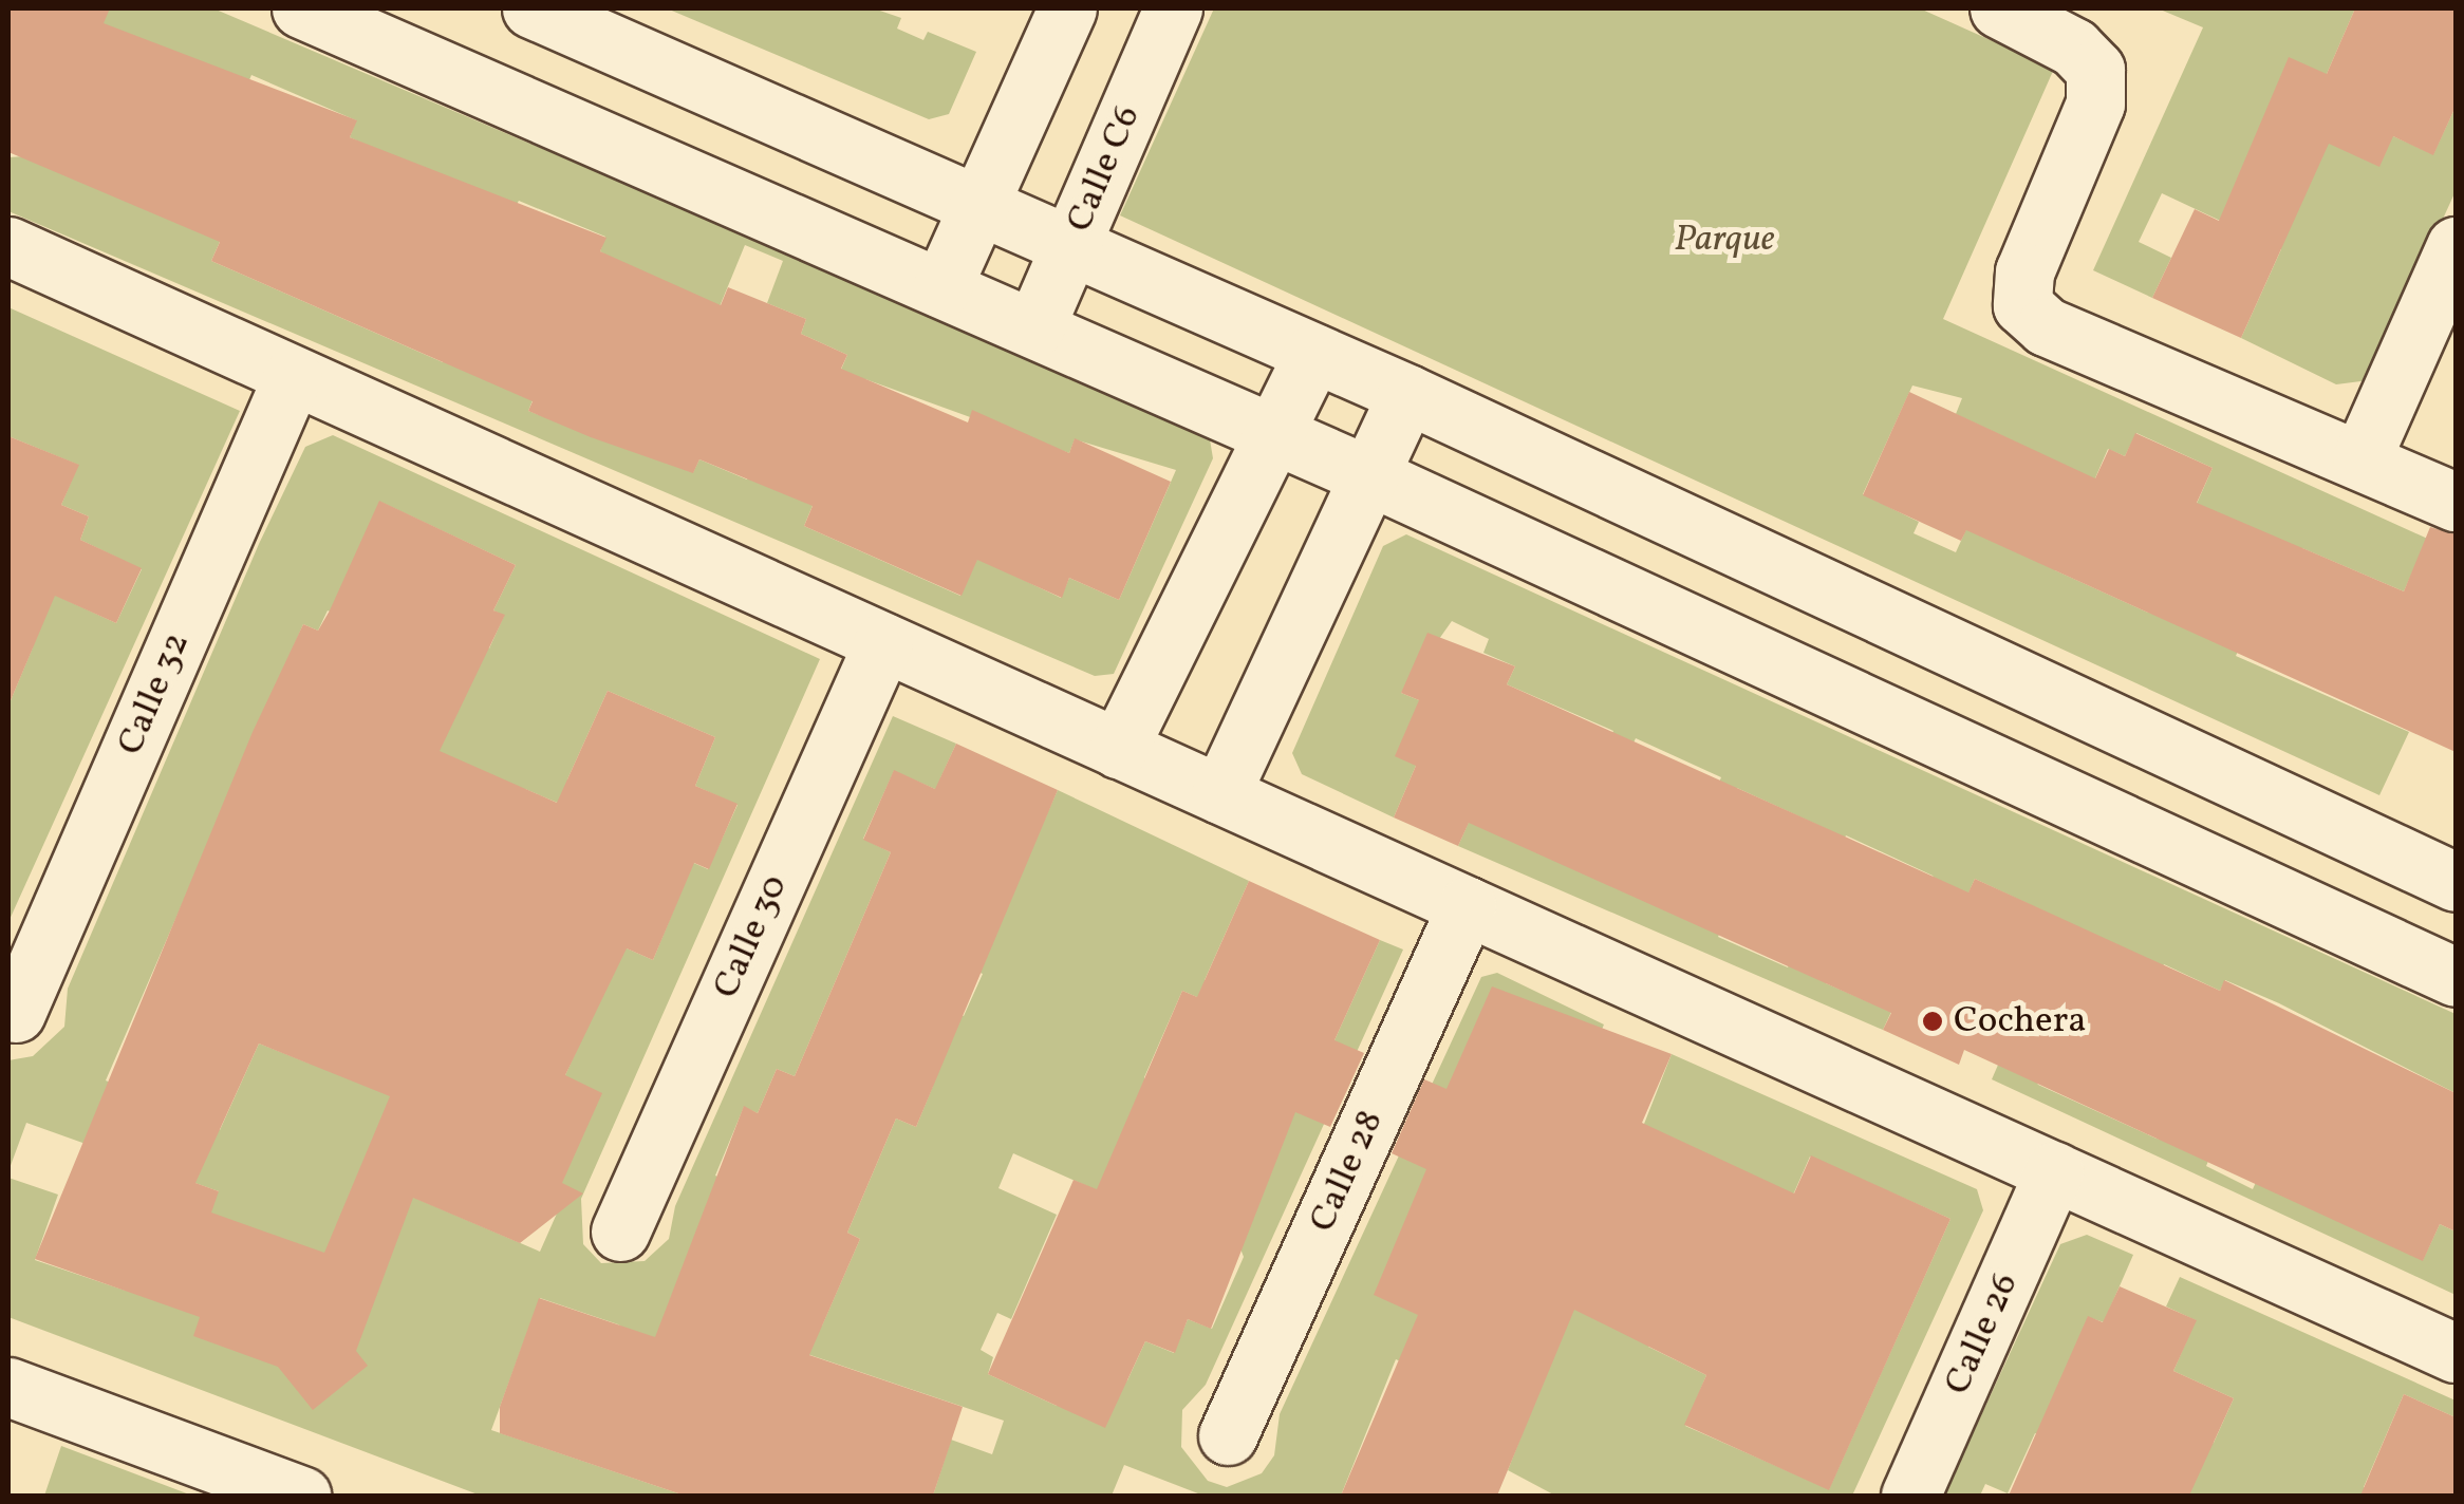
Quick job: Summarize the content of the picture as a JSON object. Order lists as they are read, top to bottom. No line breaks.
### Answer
{"streets":{"street":["Calle C6","Calle 32","Calle 30","Calle 28","Calle 26"]},"parks":["Parque"],"places":["Cochera"]}
